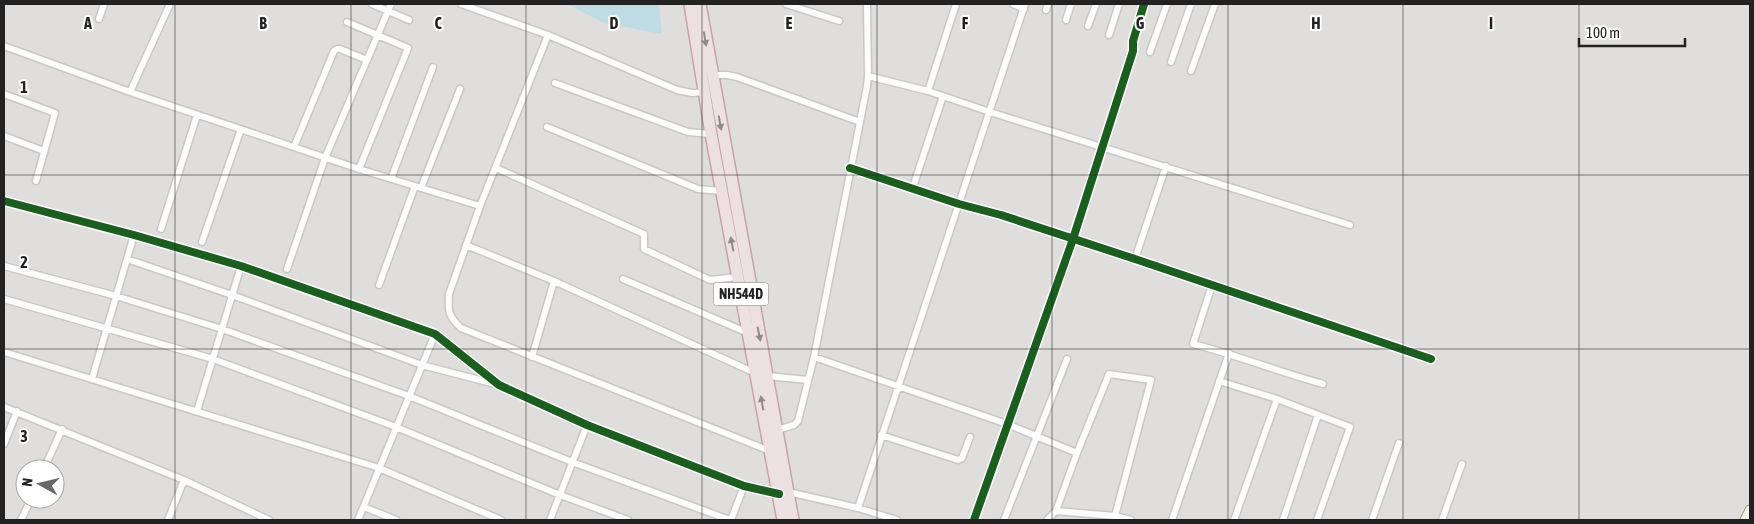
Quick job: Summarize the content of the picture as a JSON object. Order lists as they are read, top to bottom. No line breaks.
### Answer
{"streets":{"highway":["NH544D"]},"scale_bar":"100 m","north":"left","grid":{"columns":["A","B","C","D","E","F","G","H","I"],"rows":["1","2","3"]}}
